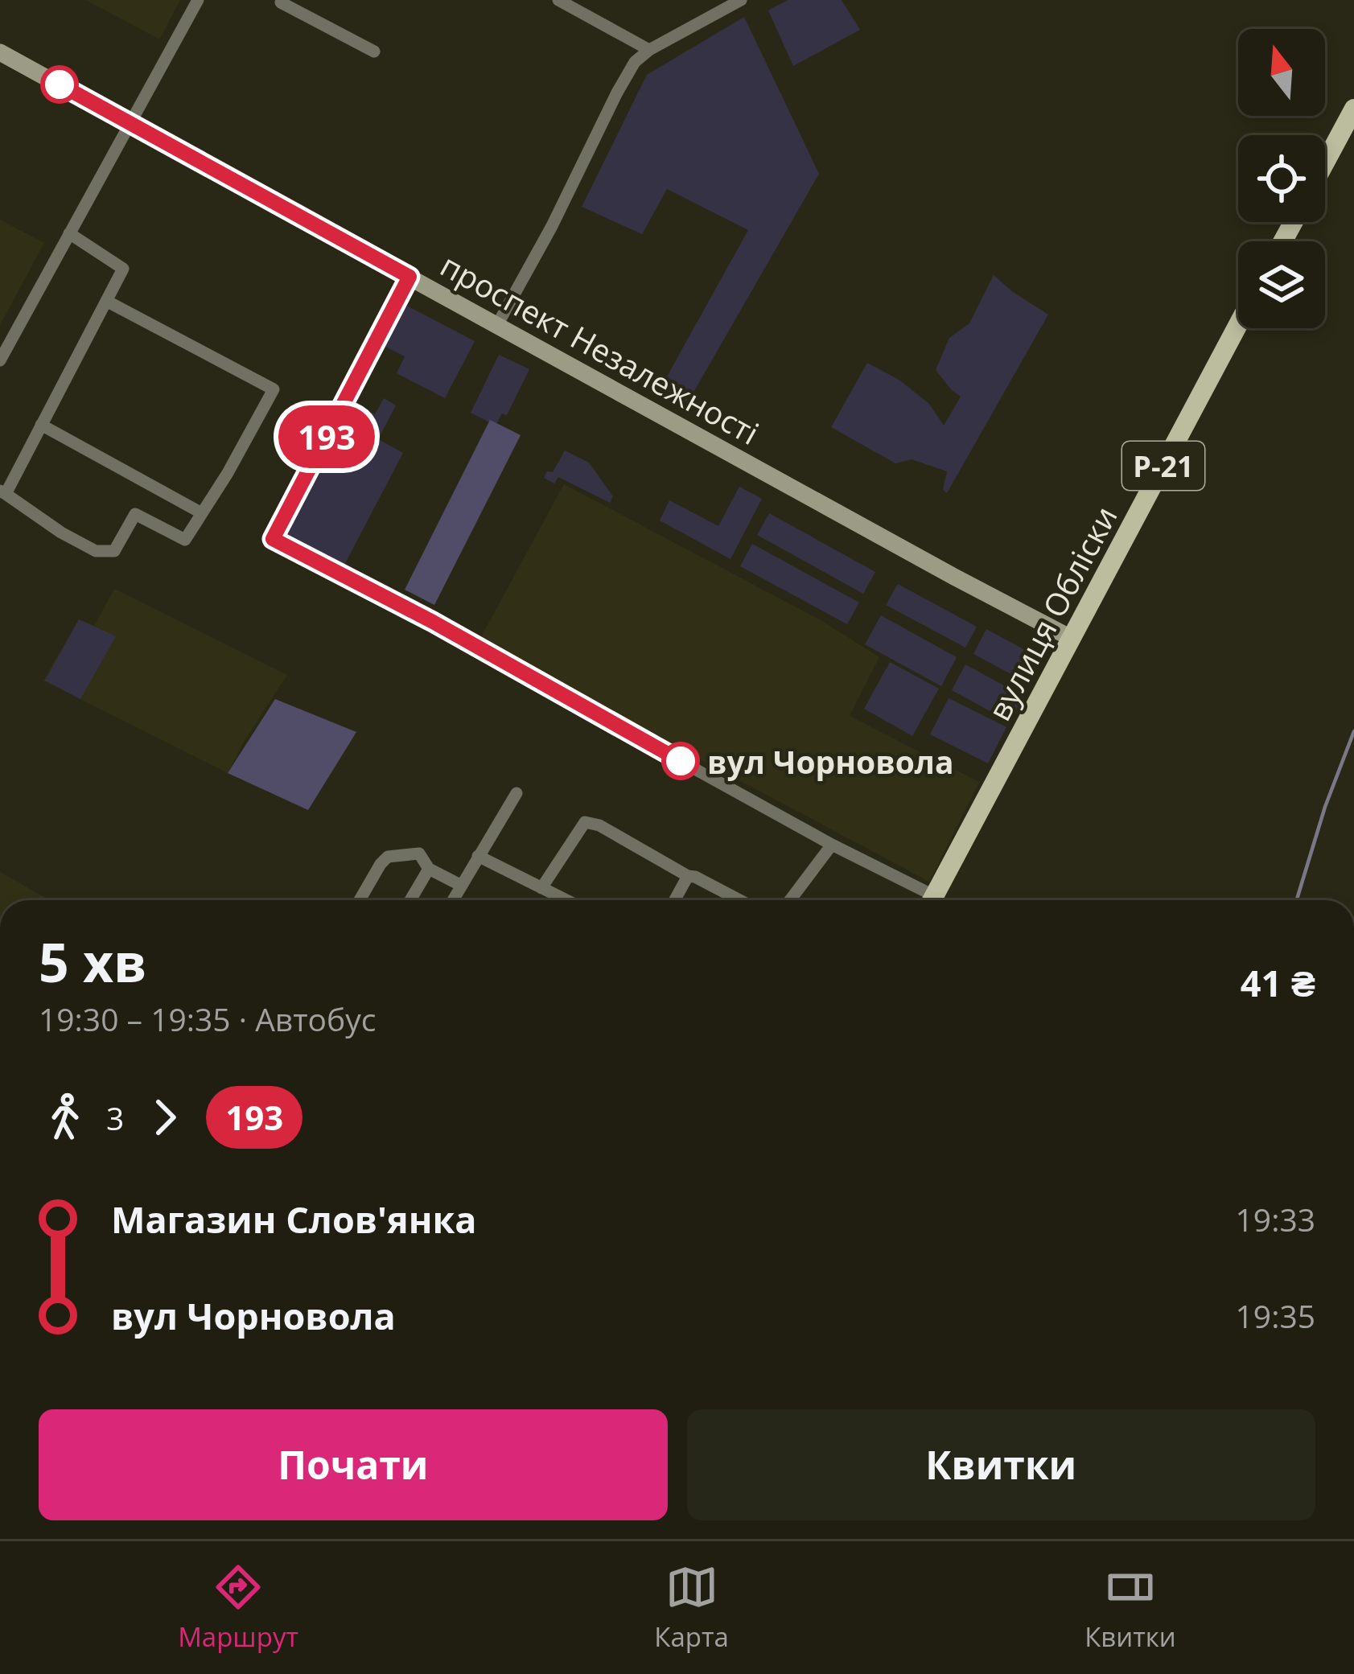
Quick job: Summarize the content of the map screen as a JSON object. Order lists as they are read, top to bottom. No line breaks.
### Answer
{"streets":{"main road":["проспект Незалежності","Р-21","вулиця Обліски"]},"crossings":[["проспект Незалежності","вулиця Обліски"]],"places":["вул Чорновола"],"lines":["bus line 193"],"north":"top","page":{"on_map":"193","heading":["5 хв","19:30 – 19:35 · Автобус","41 ₴"],"legs":["3","193"],"list":[{"name":"Магазин Слов'янка","value":"19:33"},{"name":"вул Чорновола","value":"19:35"}],"buttons":["Почати","Квитки"],"tabs":["Маршрут","Карта","Квитки"]}}
